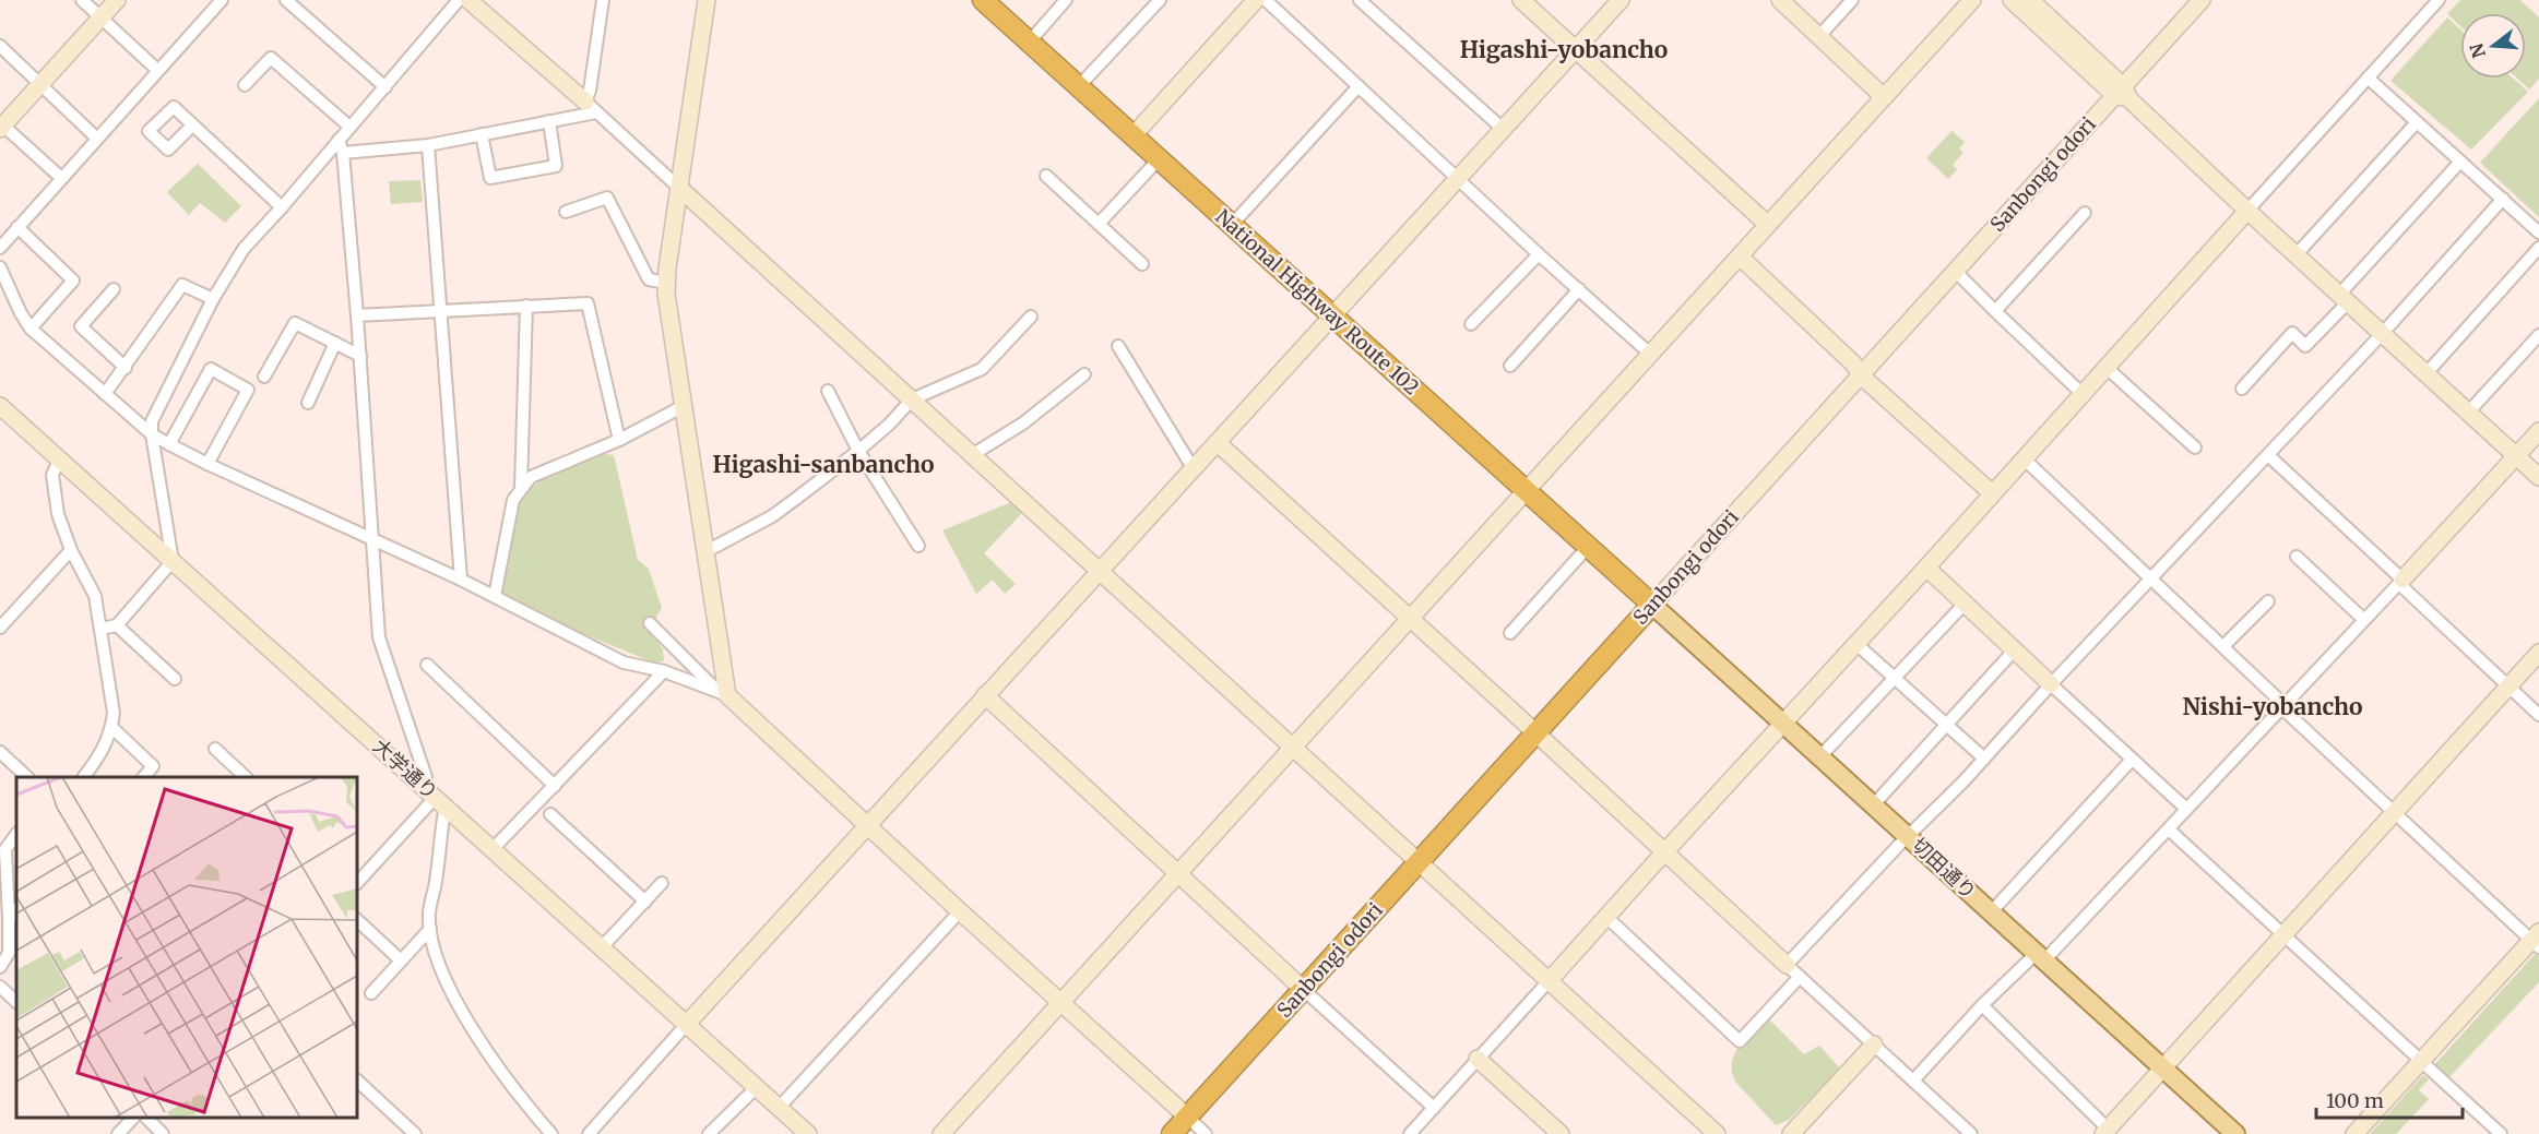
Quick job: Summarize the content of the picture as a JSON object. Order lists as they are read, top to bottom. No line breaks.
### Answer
{"streets":{"highway":["Sanbongi odori","National Highway Route 102"],"main road":["切田通り"],"street":["大学通り"]},"crossings":[["Sanbongi odori","National Highway Route 102"],["Sanbongi odori","切田通り"],["National Highway Route 102","切田通り"]],"districts":["Higashi-yobancho","Higashi-sanbancho","Nishi-yobancho"],"scale_bar":"100 m","north":"left"}
